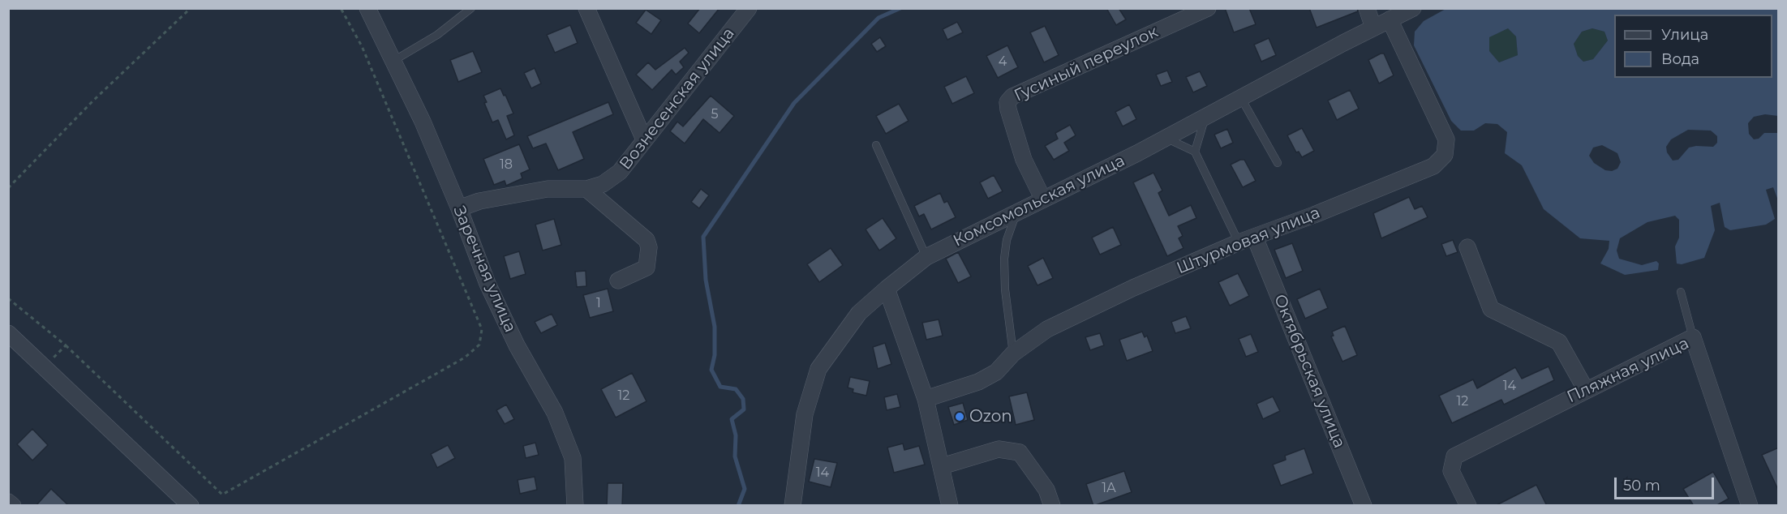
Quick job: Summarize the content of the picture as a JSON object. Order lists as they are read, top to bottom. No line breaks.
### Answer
{"streets":{"street":["Гусиный переулок","Вознесенская улица","Комсомольская улица","Штурмовая улица","Заречная улица","Пляжная улица","Октябрьская улица"]},"crossings":[["Гусиный переулок","Комсомольская улица"],["Вознесенская улица","Заречная улица"],["Комсомольская улица","Штурмовая улица"],["Штурмовая улица","Октябрьская улица"]],"places":["Ozon"],"house_numbers":["4","5","18","1","14","12","12","14","1А"],"legend":["Улица","Вода"],"scale_bar":"50 m"}
